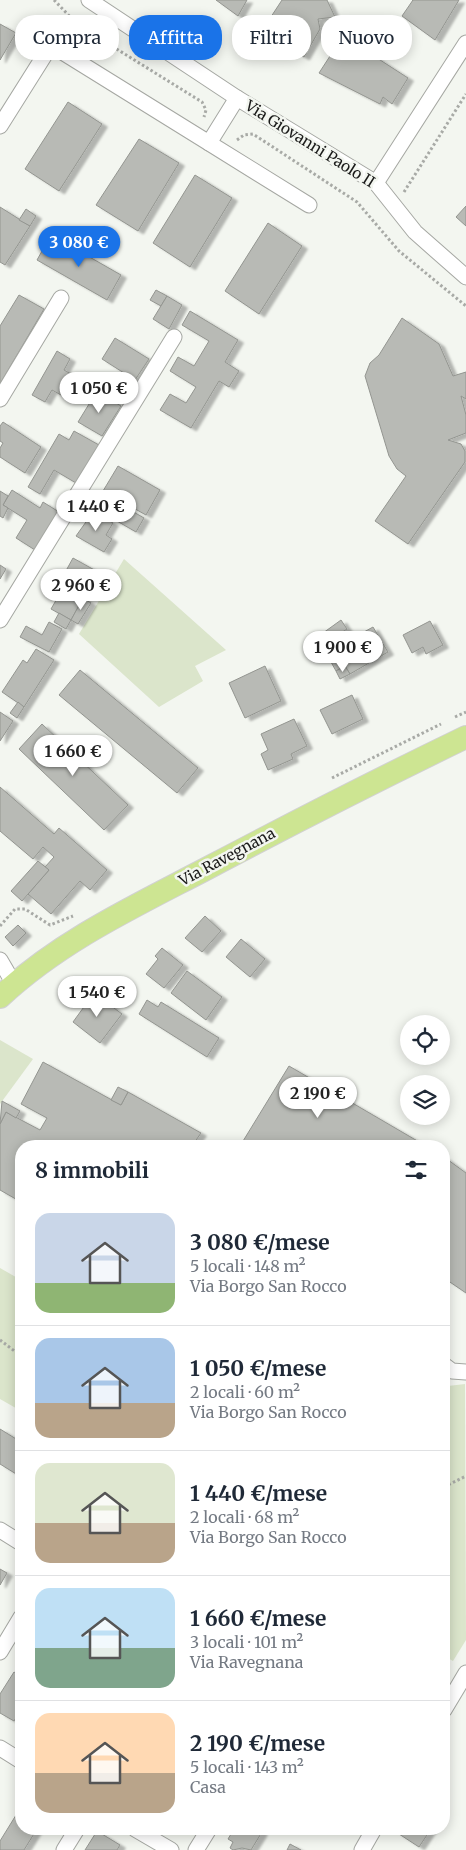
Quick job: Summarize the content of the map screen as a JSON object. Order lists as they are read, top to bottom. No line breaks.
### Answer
{"streets":{"main road":["Via Ravegnana"],"street":["Via Giovanni Paolo II"]},"page":{"chip":["Compra","Affitta","Filtri","Nuovo"],"price":["3 080 €","1 050 €","1 440 €","2 960 €","1 900 €","1 660 €","1 540 €","2 190 €"],"heading":"8 immobili","list":[{"name":"3 080 €/mese","note":"5 locali · 148 m² · Via Borgo San Rocco"},{"name":"1 050 €/mese","note":"2 locali · 60 m² · Via Borgo San Rocco"},{"name":"1 440 €/mese","note":"2 locali · 68 m² · Via Borgo San Rocco"},{"name":"1 660 €/mese","note":"3 locali · 101 m² · Via Ravegnana"},{"name":"2 190 €/mese","note":"5 locali · 143 m² · Casa"}]}}
